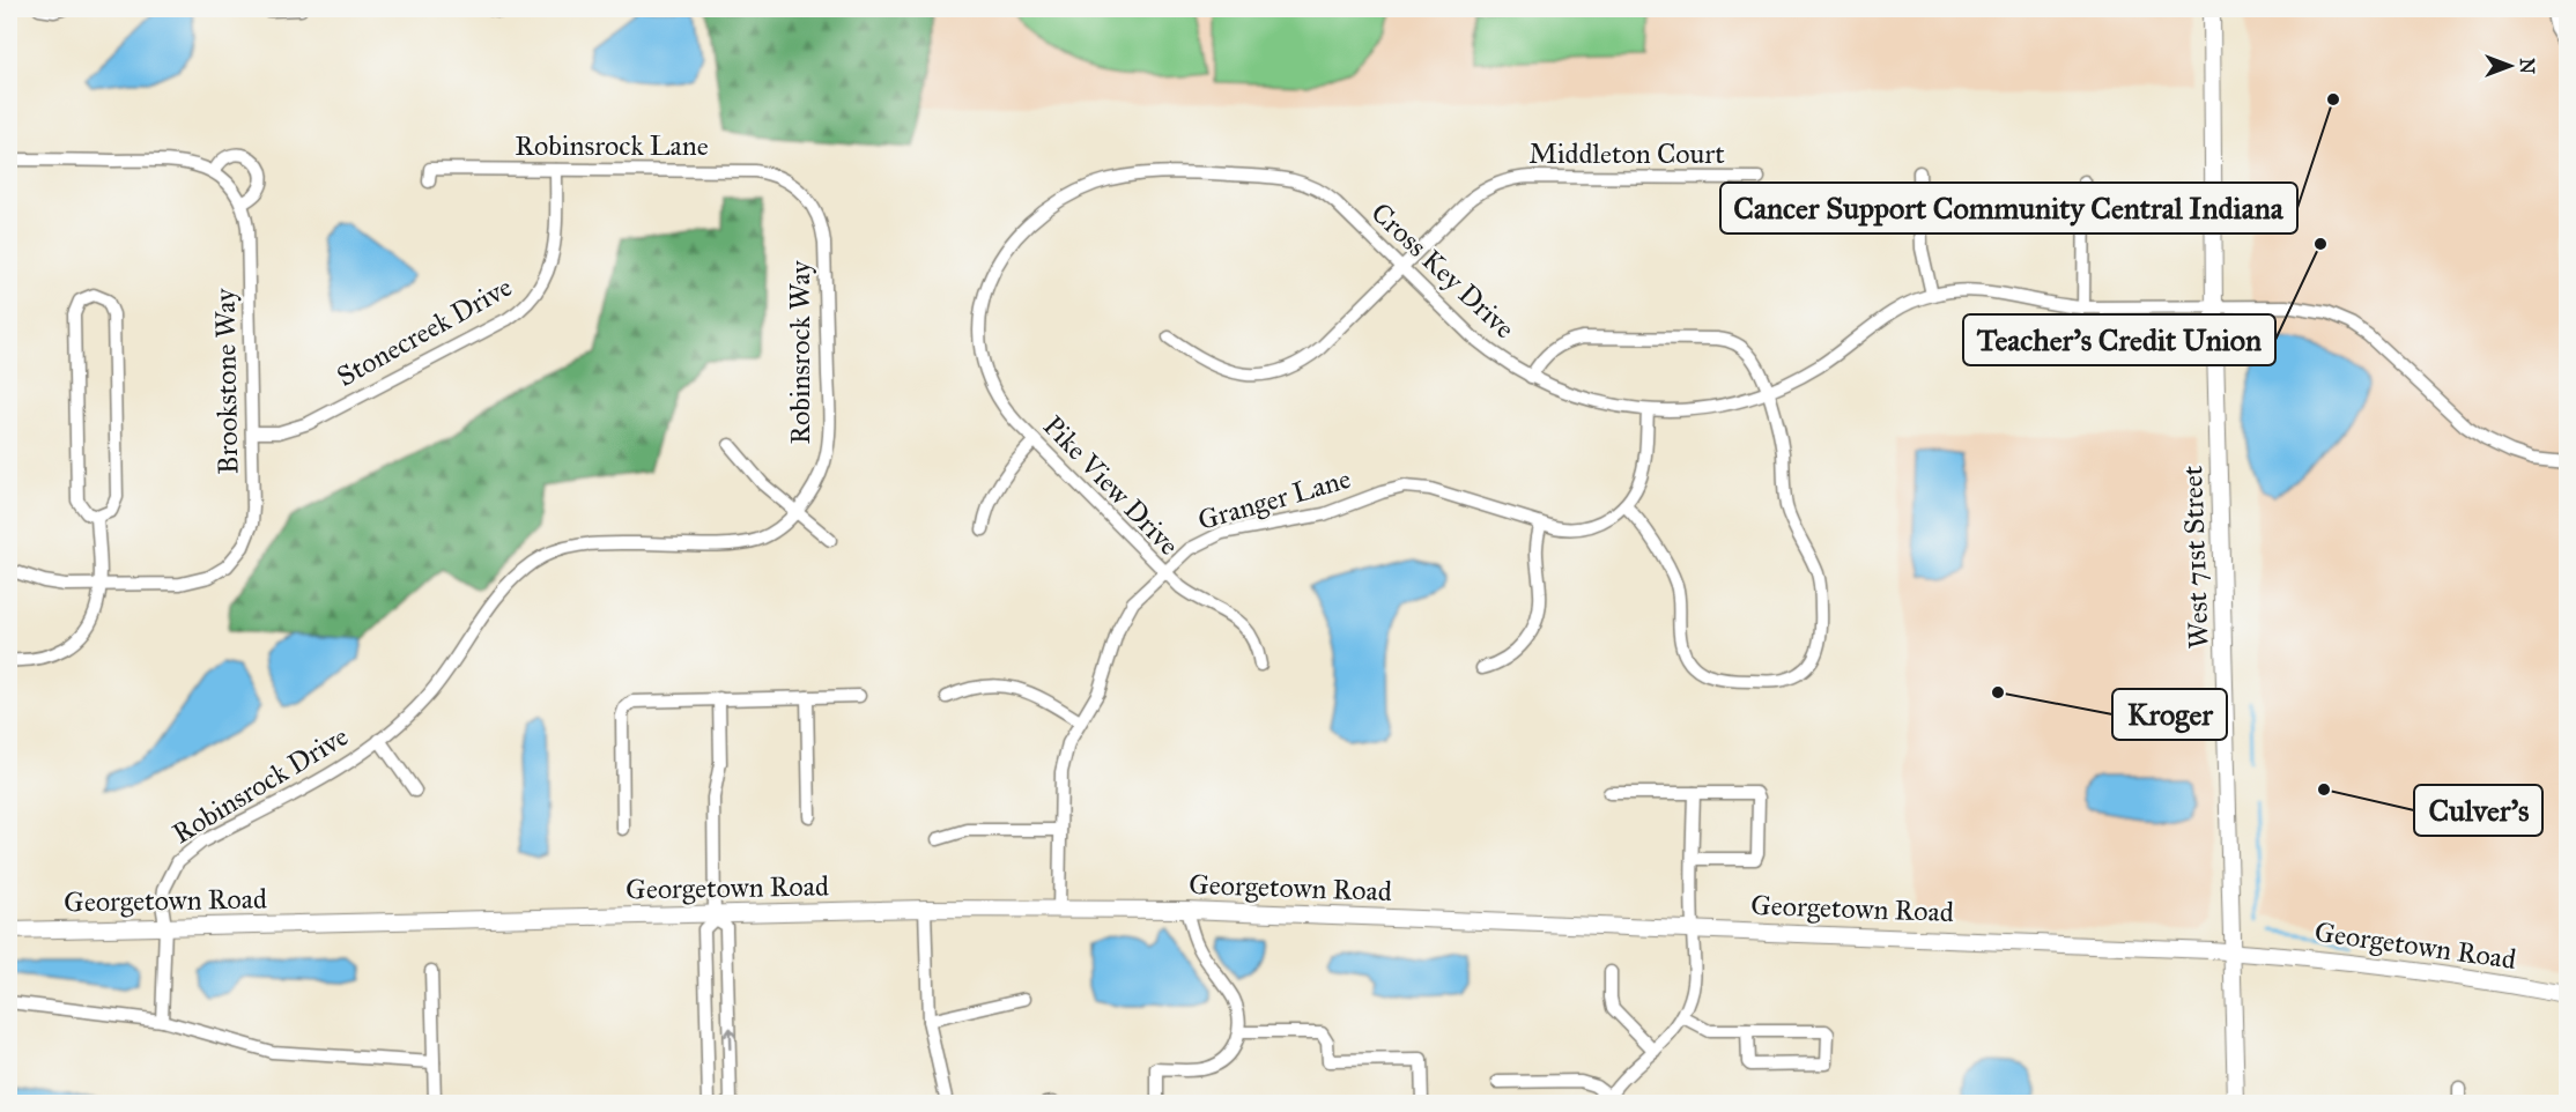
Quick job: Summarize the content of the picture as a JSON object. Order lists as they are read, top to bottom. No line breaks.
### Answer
{"streets":{"main road":["West 71st Street","Georgetown Road"],"street":["Robinsrock Lane","Middleton Court","Cross Key Drive","Stonecreek Drive","Robinsrock Way","Brookstone Way","Pike View Drive","Granger Lane","Robinsrock Drive"]},"crossings":[["Robinsrock Lane","Stonecreek Drive"],["Robinsrock Lane","Robinsrock Way"],["Middleton Court","Cross Key Drive"],["Cross Key Drive","Pike View Drive"],["Cross Key Drive","Granger Lane"],["Cross Key Drive","West 71st Street"],["Stonecreek Drive","Brookstone Way"],["Robinsrock Way","Robinsrock Drive"],["Pike View Drive","Granger Lane"],["Pike View Drive","Georgetown Road"],["West 71st Street","Georgetown Road"],["Robinsrock Drive","Georgetown Road"]],"places":["Cancer Support Community Central Indiana","Teacher's Credit Union","Kroger","Culver's"],"north":"right"}
